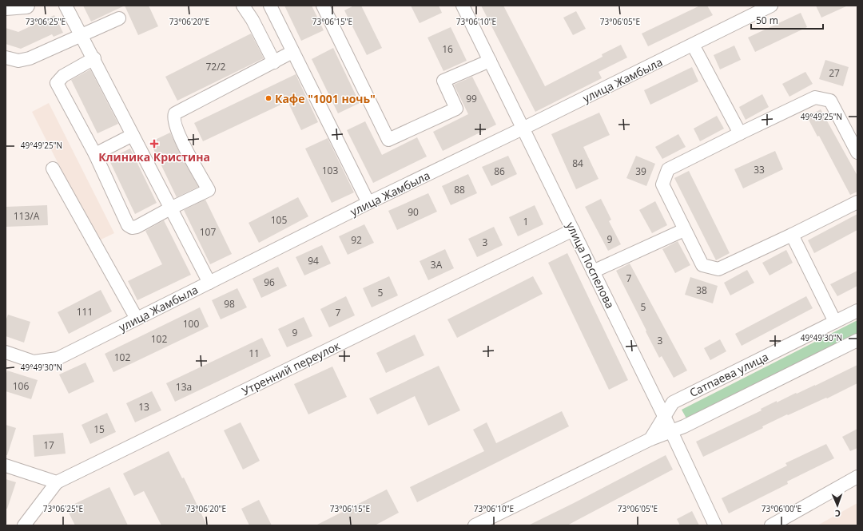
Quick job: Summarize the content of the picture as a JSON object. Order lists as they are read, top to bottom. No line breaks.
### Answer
{"streets":{"street":["улица Жамбыла","улица Поспелова","Утренний переулок","Сатпаева улица"]},"crossings":[["улица Жамбыла","улица Поспелова"],["улица Поспелова","Утренний переулок"],["улица Поспелова","Сатпаева улица"]],"places":{"other":["Кафе \"1001 ночь\""],"health":["Клиника Кристина"]},"house_numbers":["16","72/2","27","99","84","33","103","86","39","88","90","113/А","105","1","107","9","92","3","94","3А","7","96","38","5","98","5","111","7","100","9","102","3","11","102","106","13а","13","15","17"],"scale_bar":"50 m","north":"bottom","coordinates":["73°06'25\"E","73°06'20\"E","73°06'15\"E","73°06'10\"E","73°06'05\"E","49°49'25\"N","49°49'30\"N","73°06'00\"E"]}
